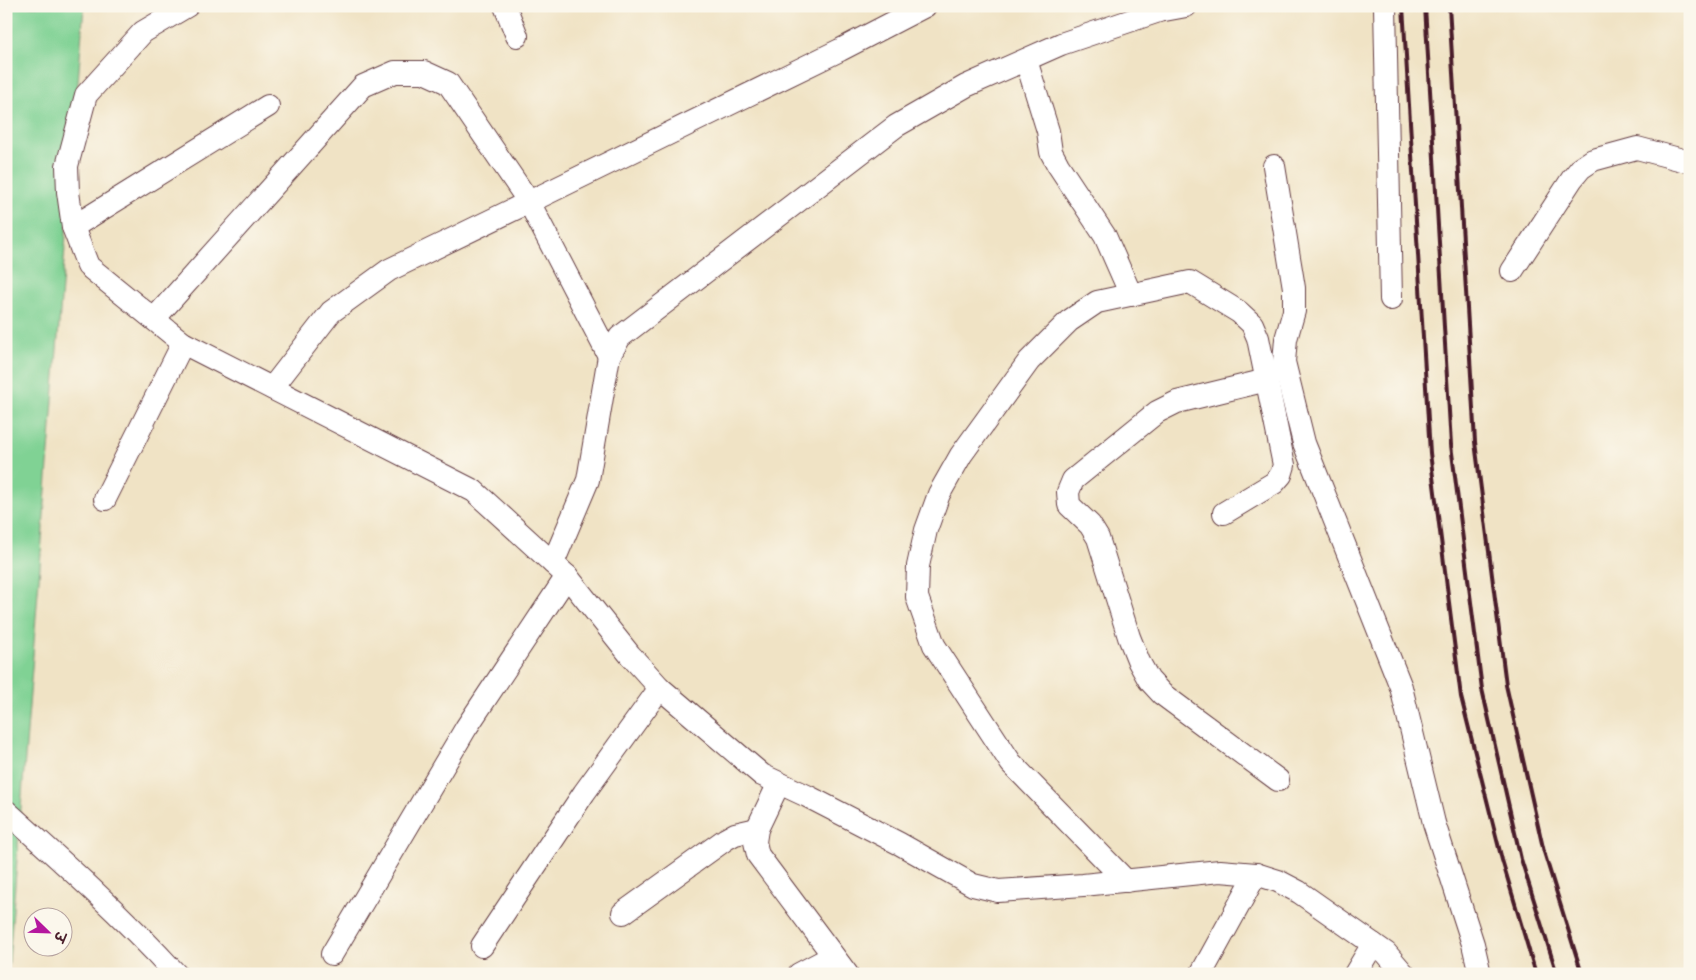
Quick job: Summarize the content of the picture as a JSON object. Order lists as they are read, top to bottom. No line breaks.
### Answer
{"north":"bottom right"}
